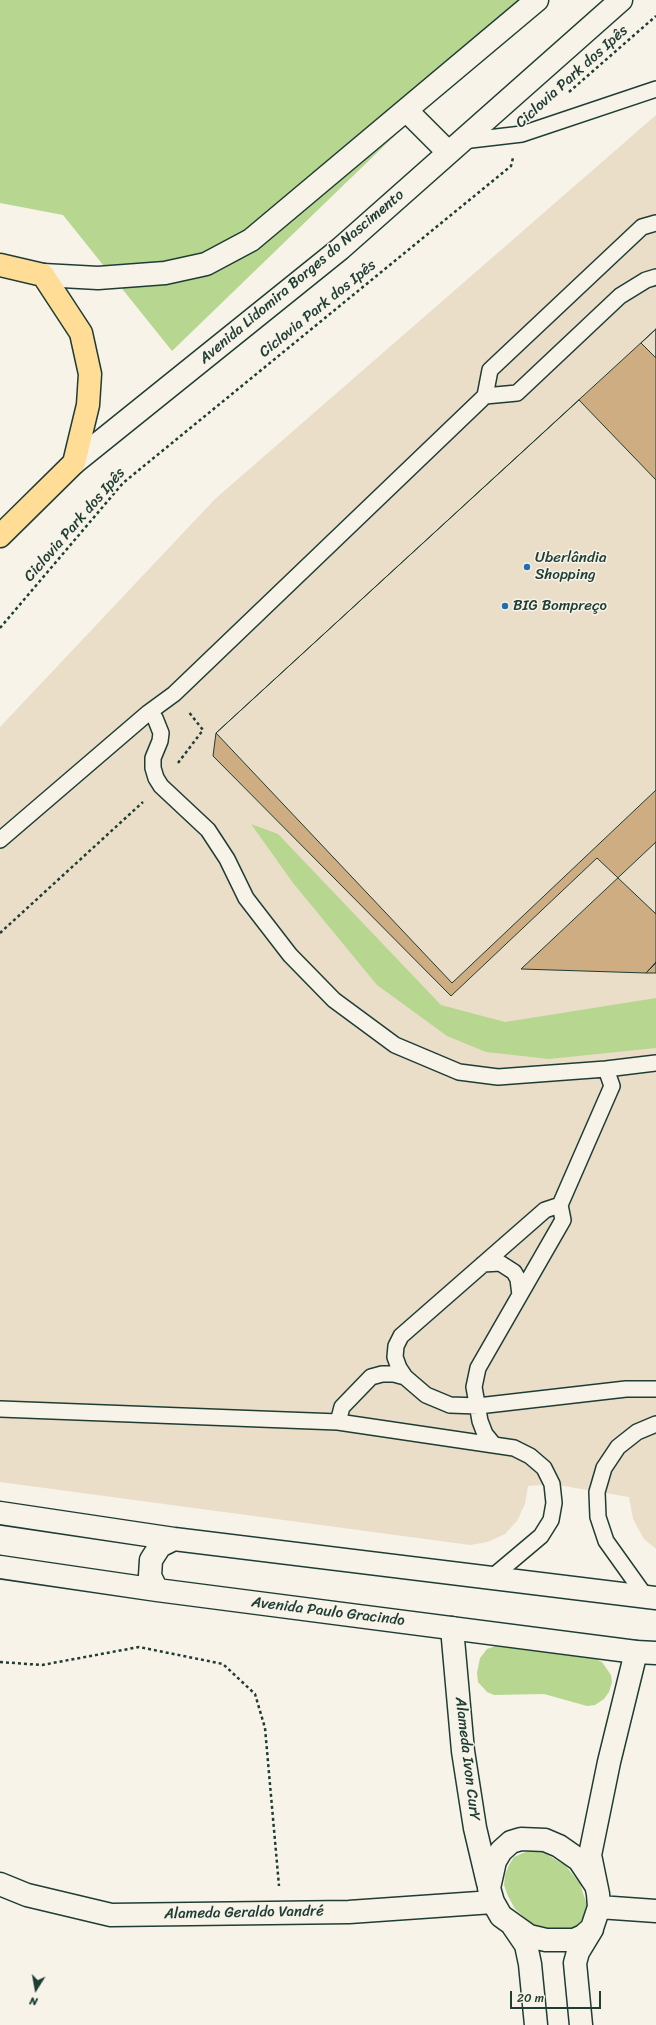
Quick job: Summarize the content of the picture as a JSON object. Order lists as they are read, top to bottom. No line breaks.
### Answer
{"streets":{"main road":["Avenida Lidomira Borges do Nascimento"],"street":["Avenida Paulo Gracindo","Alameda Ivon CurY","Alameda Geraldo Vandré"],"path":["Ciclovia Park dos Ipês"]},"crossings":[["Avenida Paulo Gracindo","Alameda Ivon CurY"],["Alameda Ivon CurY","Alameda Geraldo Vandré"]],"places":["Uberlândia Shopping","BIG Bompreço"],"scale_bar":"20 m","north":"bottom"}
